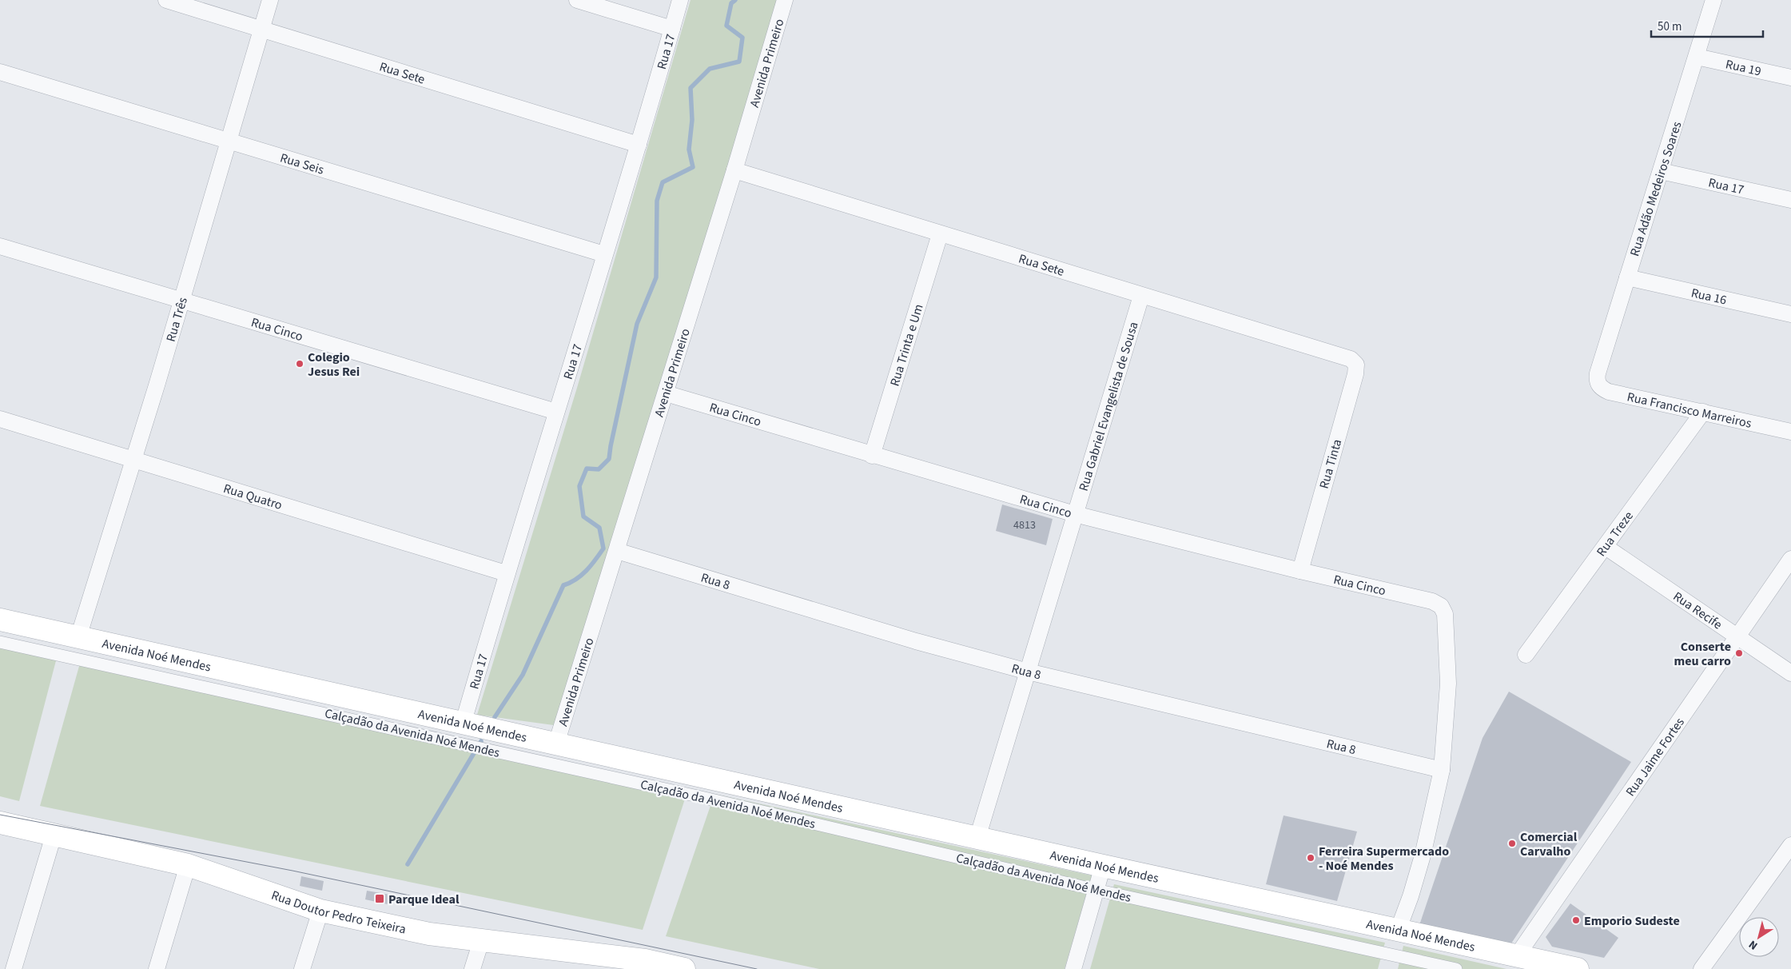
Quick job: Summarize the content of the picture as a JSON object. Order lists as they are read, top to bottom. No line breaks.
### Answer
{"streets":{"main road":["Avenida Noé Mendes","Rua Doutor Pedro Teixeira"],"street":["Rua 17","Avenida Primeiro","Rua 19","Rua Sete","Rua Seis","Rua Adão Medeiros Soares","Rua 16","Rua Três","Rua Cinco","Rua Trinta e Um","Rua Gabriel Evangelista de Sousa","Rua Francisco Marreiros","Rua Tinta","Rua Quatro","Rua Treze","Rua 8","Rua Recife","Calçadão da Avenida Noé Mendes","Rua Jaime Fortes"]},"crossings":[["Rua 17","Rua Sete"],["Rua 17","Rua Seis"],["Rua 17","Rua Adão Medeiros Soares"],["Rua 17","Rua Cinco"],["Rua 17","Rua Quatro"],["Rua 17","Avenida Noé Mendes"],["Avenida Primeiro","Rua Sete"],["Avenida Primeiro","Rua Cinco"],["Avenida Primeiro","Rua 8"],["Avenida Primeiro","Avenida Noé Mendes"],["Rua 19","Rua Adão Medeiros Soares"],["Rua Sete","Rua Três"],["Rua Sete","Rua Trinta e Um"],["Rua Sete","Rua Gabriel Evangelista de Sousa"],["Rua Sete","Rua Tinta"],["Rua Seis","Rua Três"],["Rua Adão Medeiros Soares","Rua 16"],["Rua Adão Medeiros Soares","Rua Francisco Marreiros"],["Rua Três","Rua Cinco"],["Rua Três","Rua Quatro"],["Rua Três","Avenida Noé Mendes"],["Rua Cinco","Rua Trinta e Um"],["Rua Cinco","Rua Gabriel Evangelista de Sousa"],["Rua Cinco","Rua Tinta"],["Rua Cinco","Rua 8"],["Rua Gabriel Evangelista de Sousa","Rua 8"],["Rua Gabriel Evangelista de Sousa","Avenida Noé Mendes"],["Rua Francisco Marreiros","Rua Treze"],["Rua Treze","Rua Recife"],["Rua Recife","Rua Jaime Fortes"],["Avenida Noé Mendes","Rua Jaime Fortes"]],"places":{"other":["Colegio Jesus Rei","Conserte meu carro","Comercial Carvalho","Ferreira Supermercado - Noé Mendes","Emporio Sudeste"],"transit":["Parque Ideal"]},"house_numbers":["4813"],"scale_bar":"50 m","north":"bottom left"}
